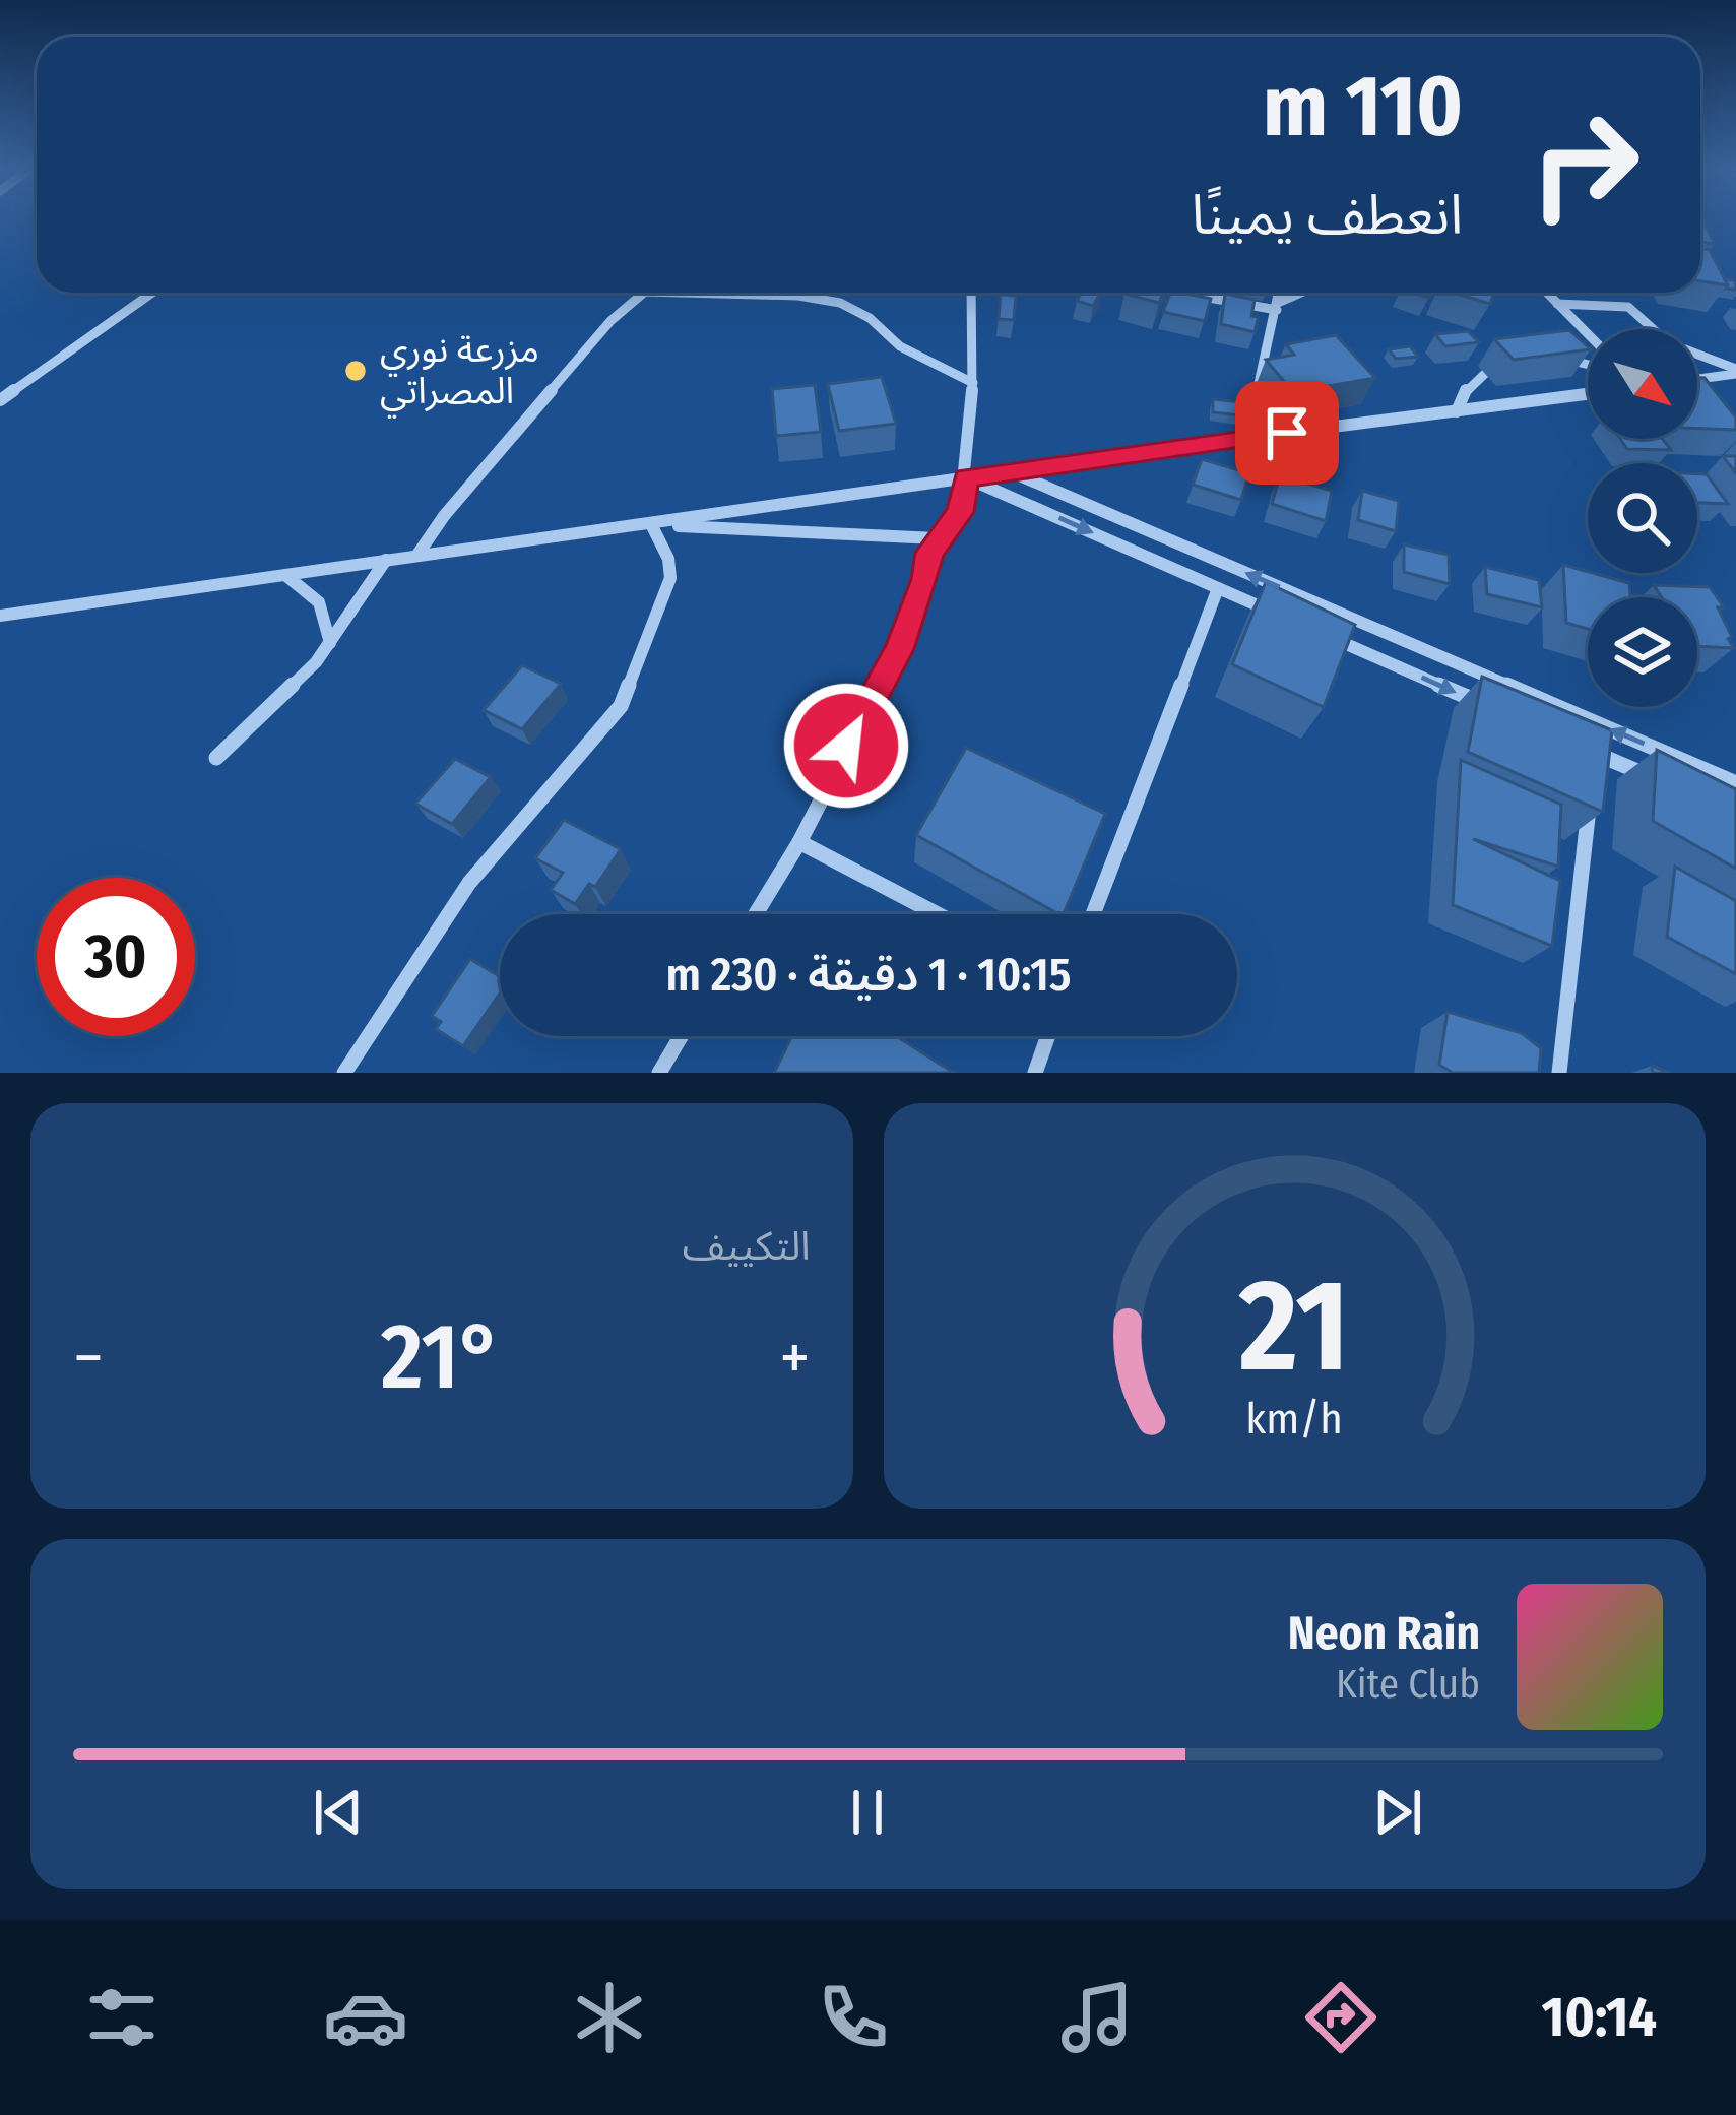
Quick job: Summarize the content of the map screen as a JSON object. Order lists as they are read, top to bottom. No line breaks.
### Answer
{"places":["مزرعة نوري المصراتي"],"north":"bottom right","page":{"turn":["110 m","انعطف يمينًا"],"limit":"30","trip":"10:15 · 1 دقيقة · 230 m","tile":"التكييف","heat":["−","21°","+"],"song":["Neon Rain","Kite Club"],"tabs":"10:14","gauge":["21","km/h"]}}
